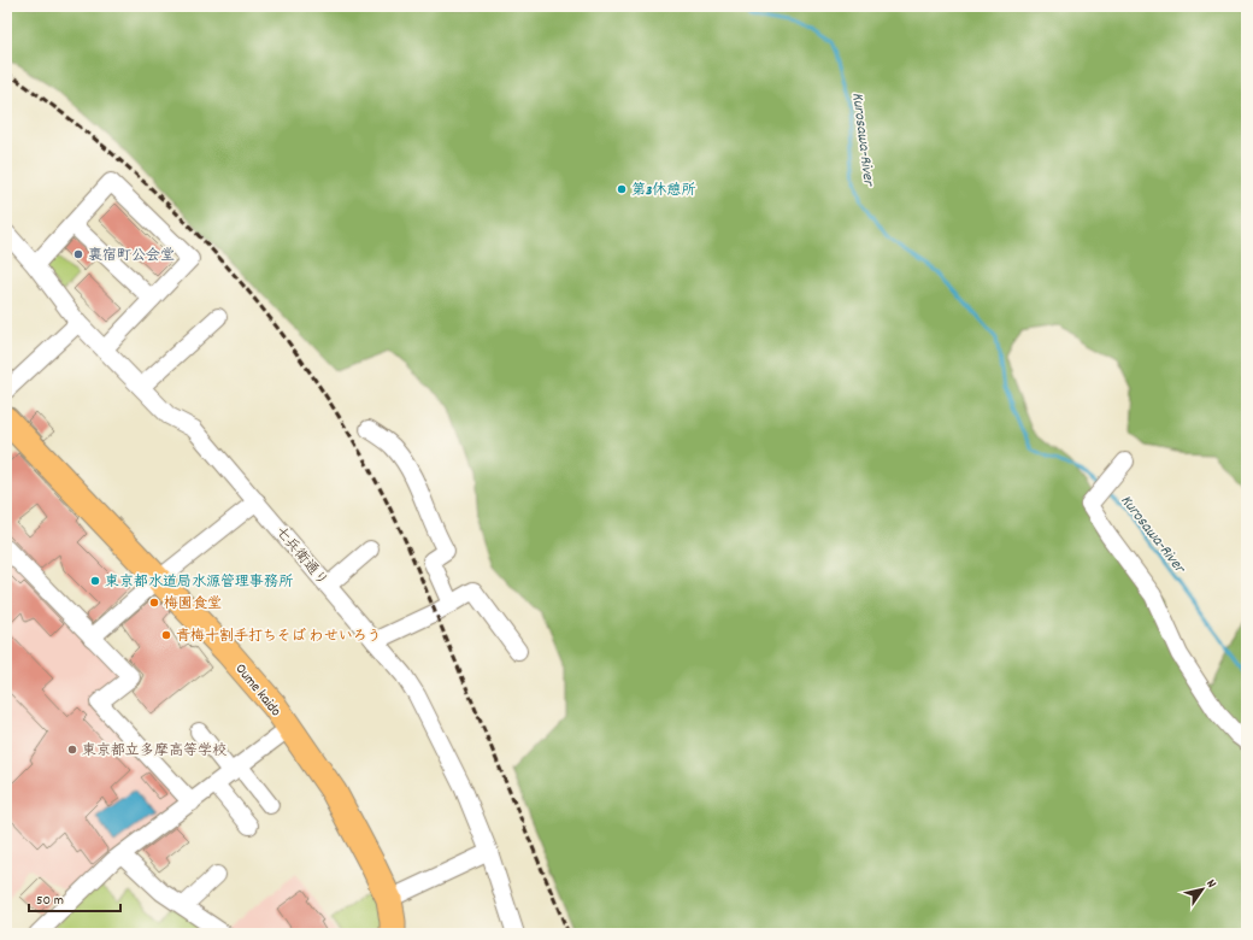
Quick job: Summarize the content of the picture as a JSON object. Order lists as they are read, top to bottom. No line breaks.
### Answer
{"streets":{"highway":["Oume kaido"],"street":["七兵衛通り"]},"water":["Kurosawa-River"],"places":["第3休憩所","裏宿町公会堂","東京都水道局水源管理事務所","梅園食堂","青梅十割手打ちそば わせいろう","東京都立多摩高等学校"],"scale_bar":"50 m","north":"top right"}
